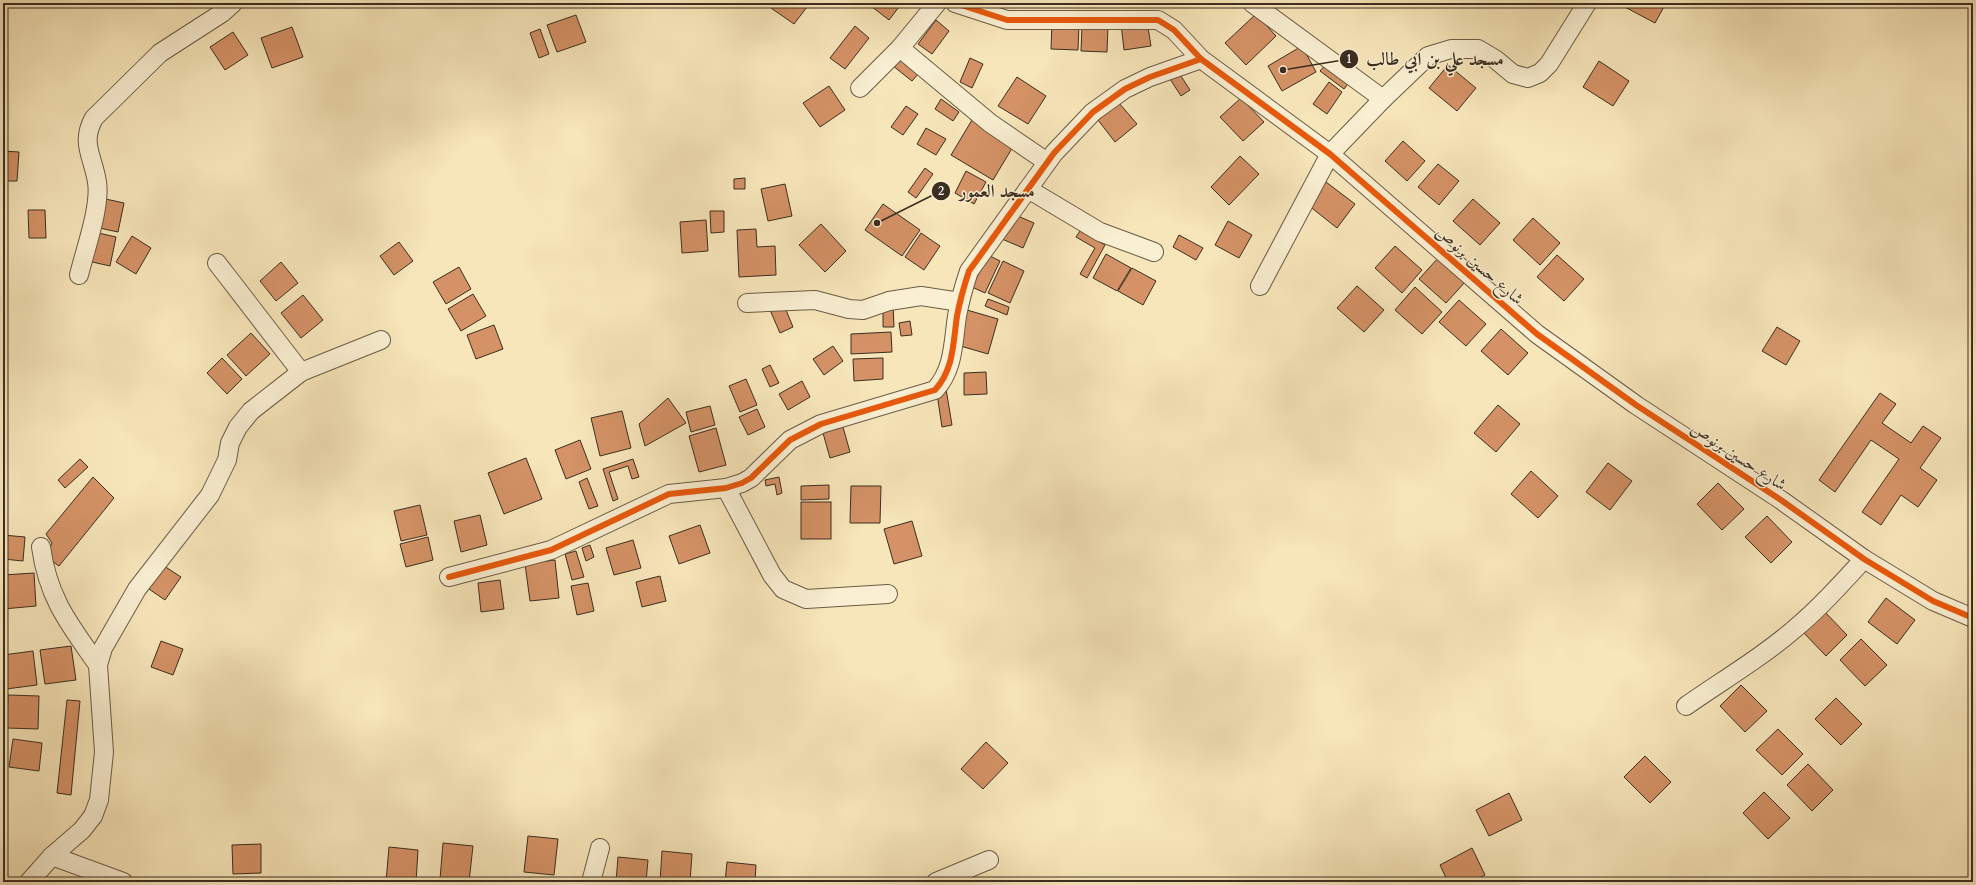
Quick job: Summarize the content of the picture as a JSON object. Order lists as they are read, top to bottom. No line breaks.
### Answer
{"streets":{"street":["شارع حسين برنوص"]},"places":["مسجد علي بن ابي طالب","مسجد العمور"]}
